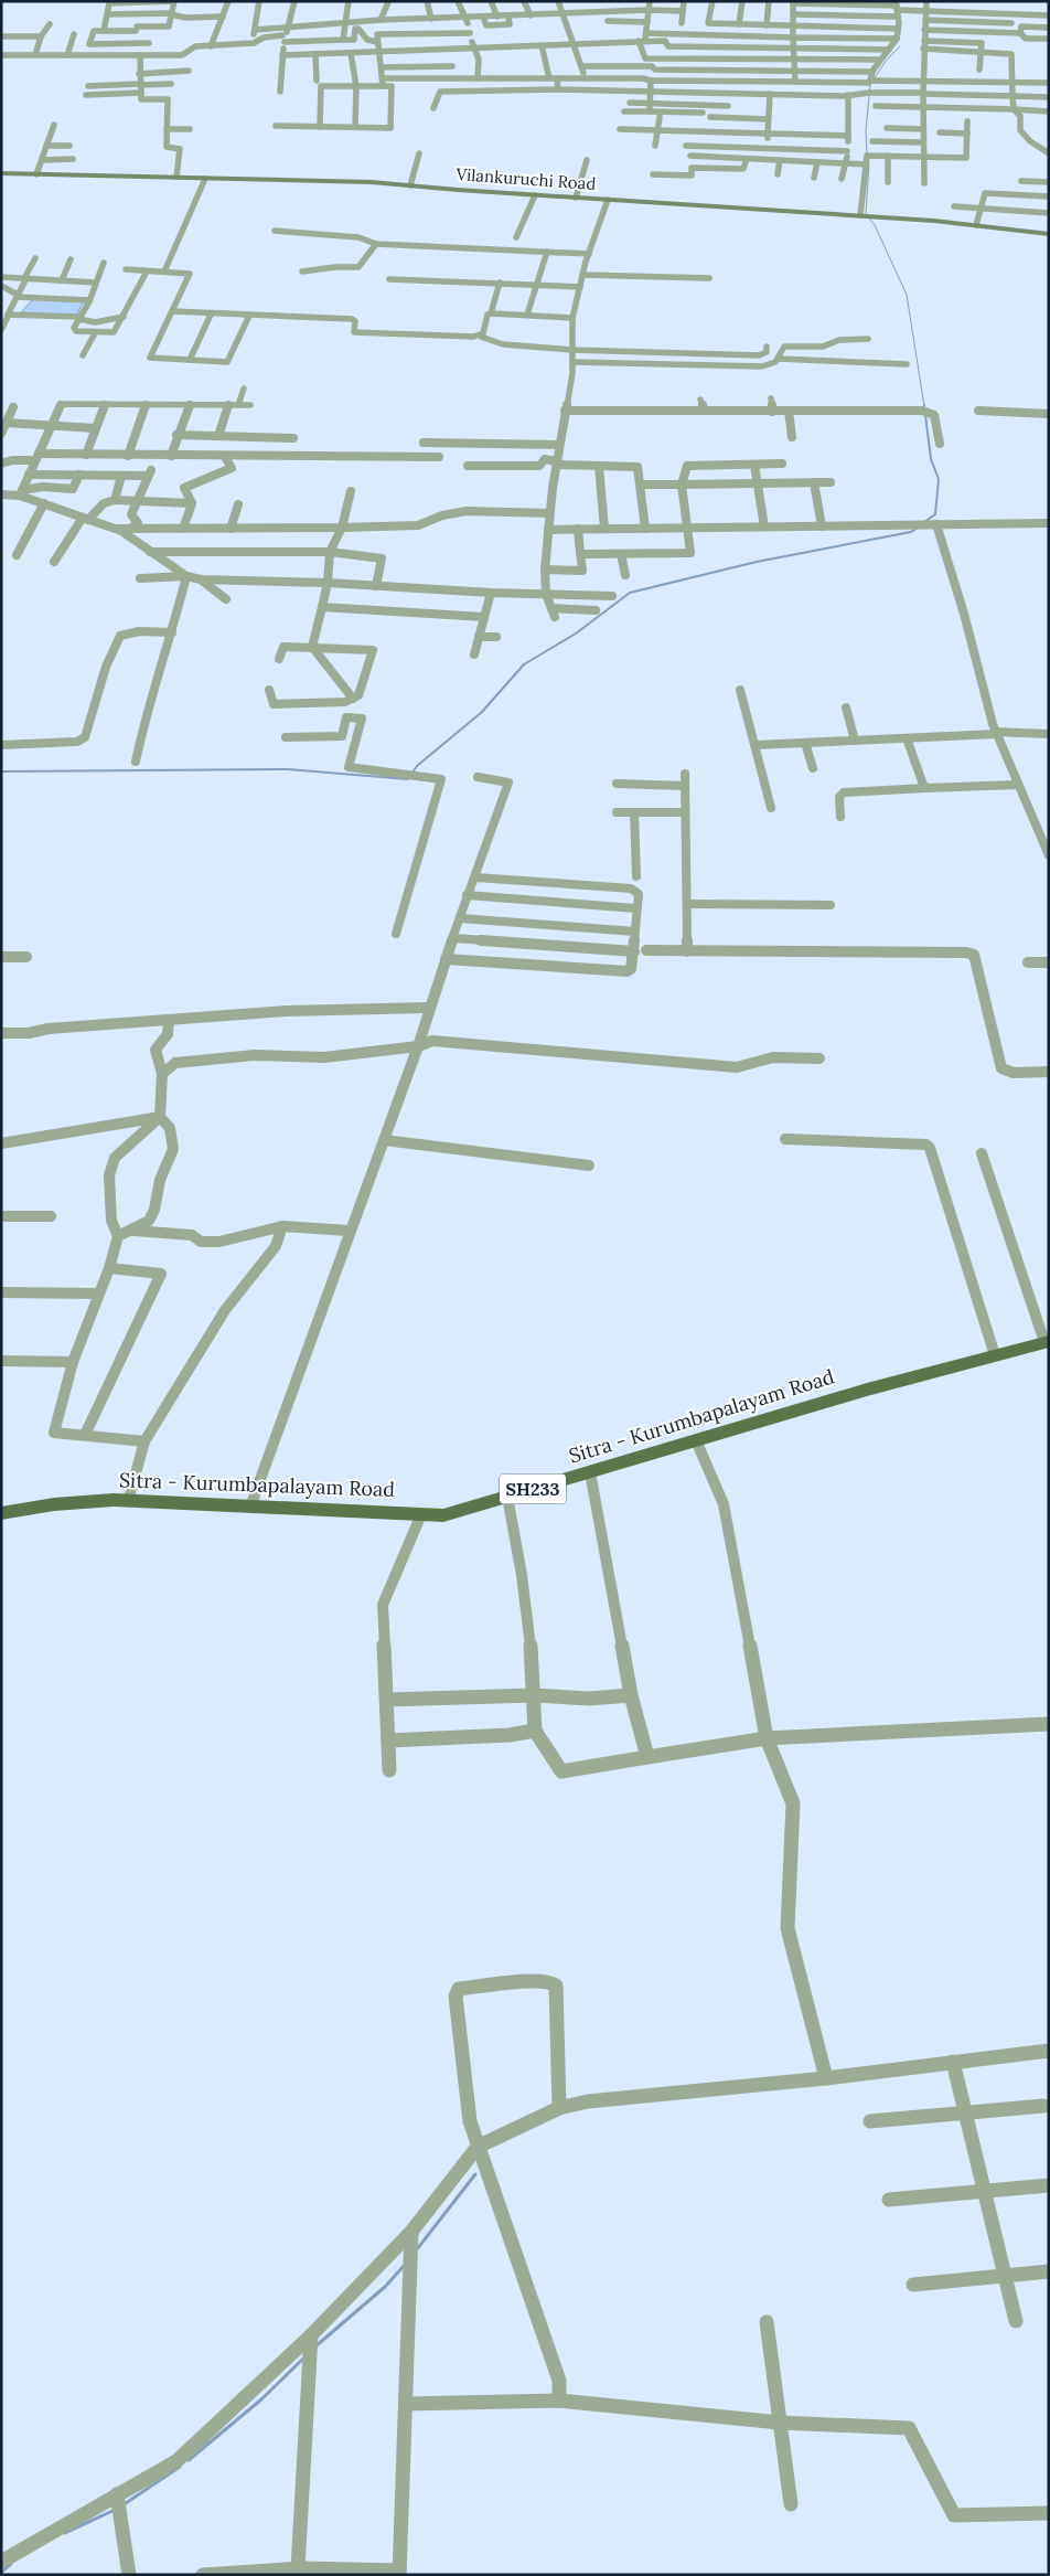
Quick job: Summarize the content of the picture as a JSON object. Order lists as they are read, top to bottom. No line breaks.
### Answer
{"streets":{"main road":["Sitra - Kurumbapalayam Road","SH233"],"street":["Vilankuruchi Road"]}}
